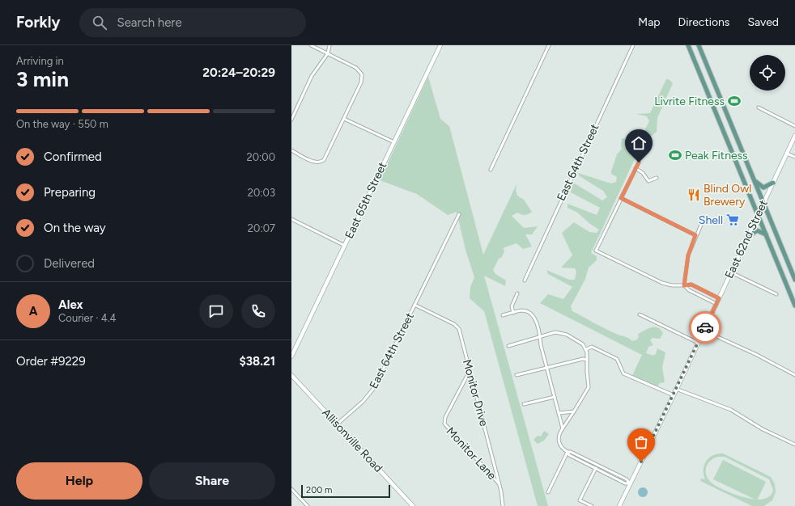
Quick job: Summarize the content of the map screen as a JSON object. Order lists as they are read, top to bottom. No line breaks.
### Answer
{"streets":{"street":["East 64th Street","East 65th Street","East 62nd Street","Monitor Drive","Allisonville Road","Monitor Lane"]},"crossings":[["East 64th Street","Monitor Drive"],["East 64th Street","Allisonville Road"],["Monitor Drive","Monitor Lane"]],"places":{"sports":["Livrite Fitness","Peak Fitness"],"restaurant":["Blind Owl Brewery"],"supermarket":["Shell"]},"scale_bar":"200 m","page":{"header":"Forkly","search":"Search here","nav":["Map","Directions","Saved"],"heading":["3 min","Arriving in","20:24–20:29"],"panel":["Alex","Courier · 4.4","Order #9229","$38.21"],"bar":"On the way · 550 m","list":[["Confirmed","20:00"],["Preparing","20:03"],["On the way","20:07"],"Delivered"],"round":"A","buttons":["Help","Share"],"scale":"200 m"}}
